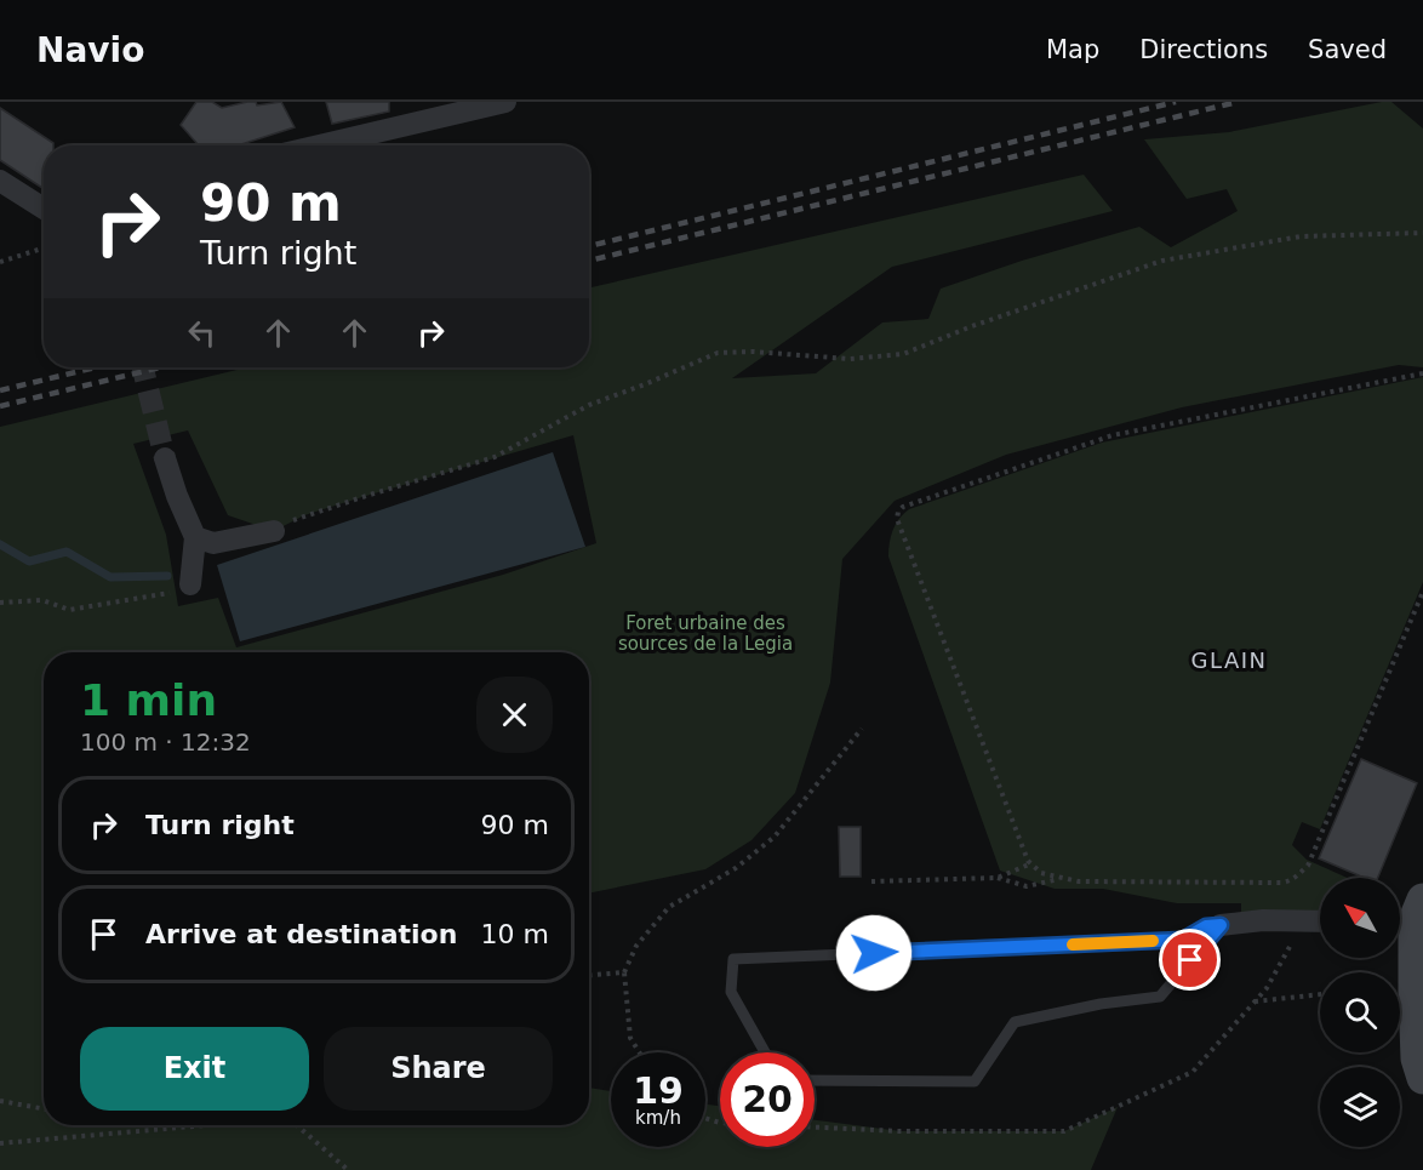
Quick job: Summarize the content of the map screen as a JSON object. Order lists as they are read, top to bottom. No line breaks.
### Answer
{"districts":["GLAIN"],"parks":["Foret urbaine des sources de la Legia"],"north":"top left","page":{"header":"Navio","nav":["Map","Directions","Saved"],"turn":["90 m","Turn right"],"heading":["1 min","100 m · 12:32"],"list":[{"name":"Turn right","value":"90 m"},{"name":"Arrive at destination","value":"10 m"}],"buttons":["Exit","Share"],"speed":"19 km/h","limit":"20"}}
